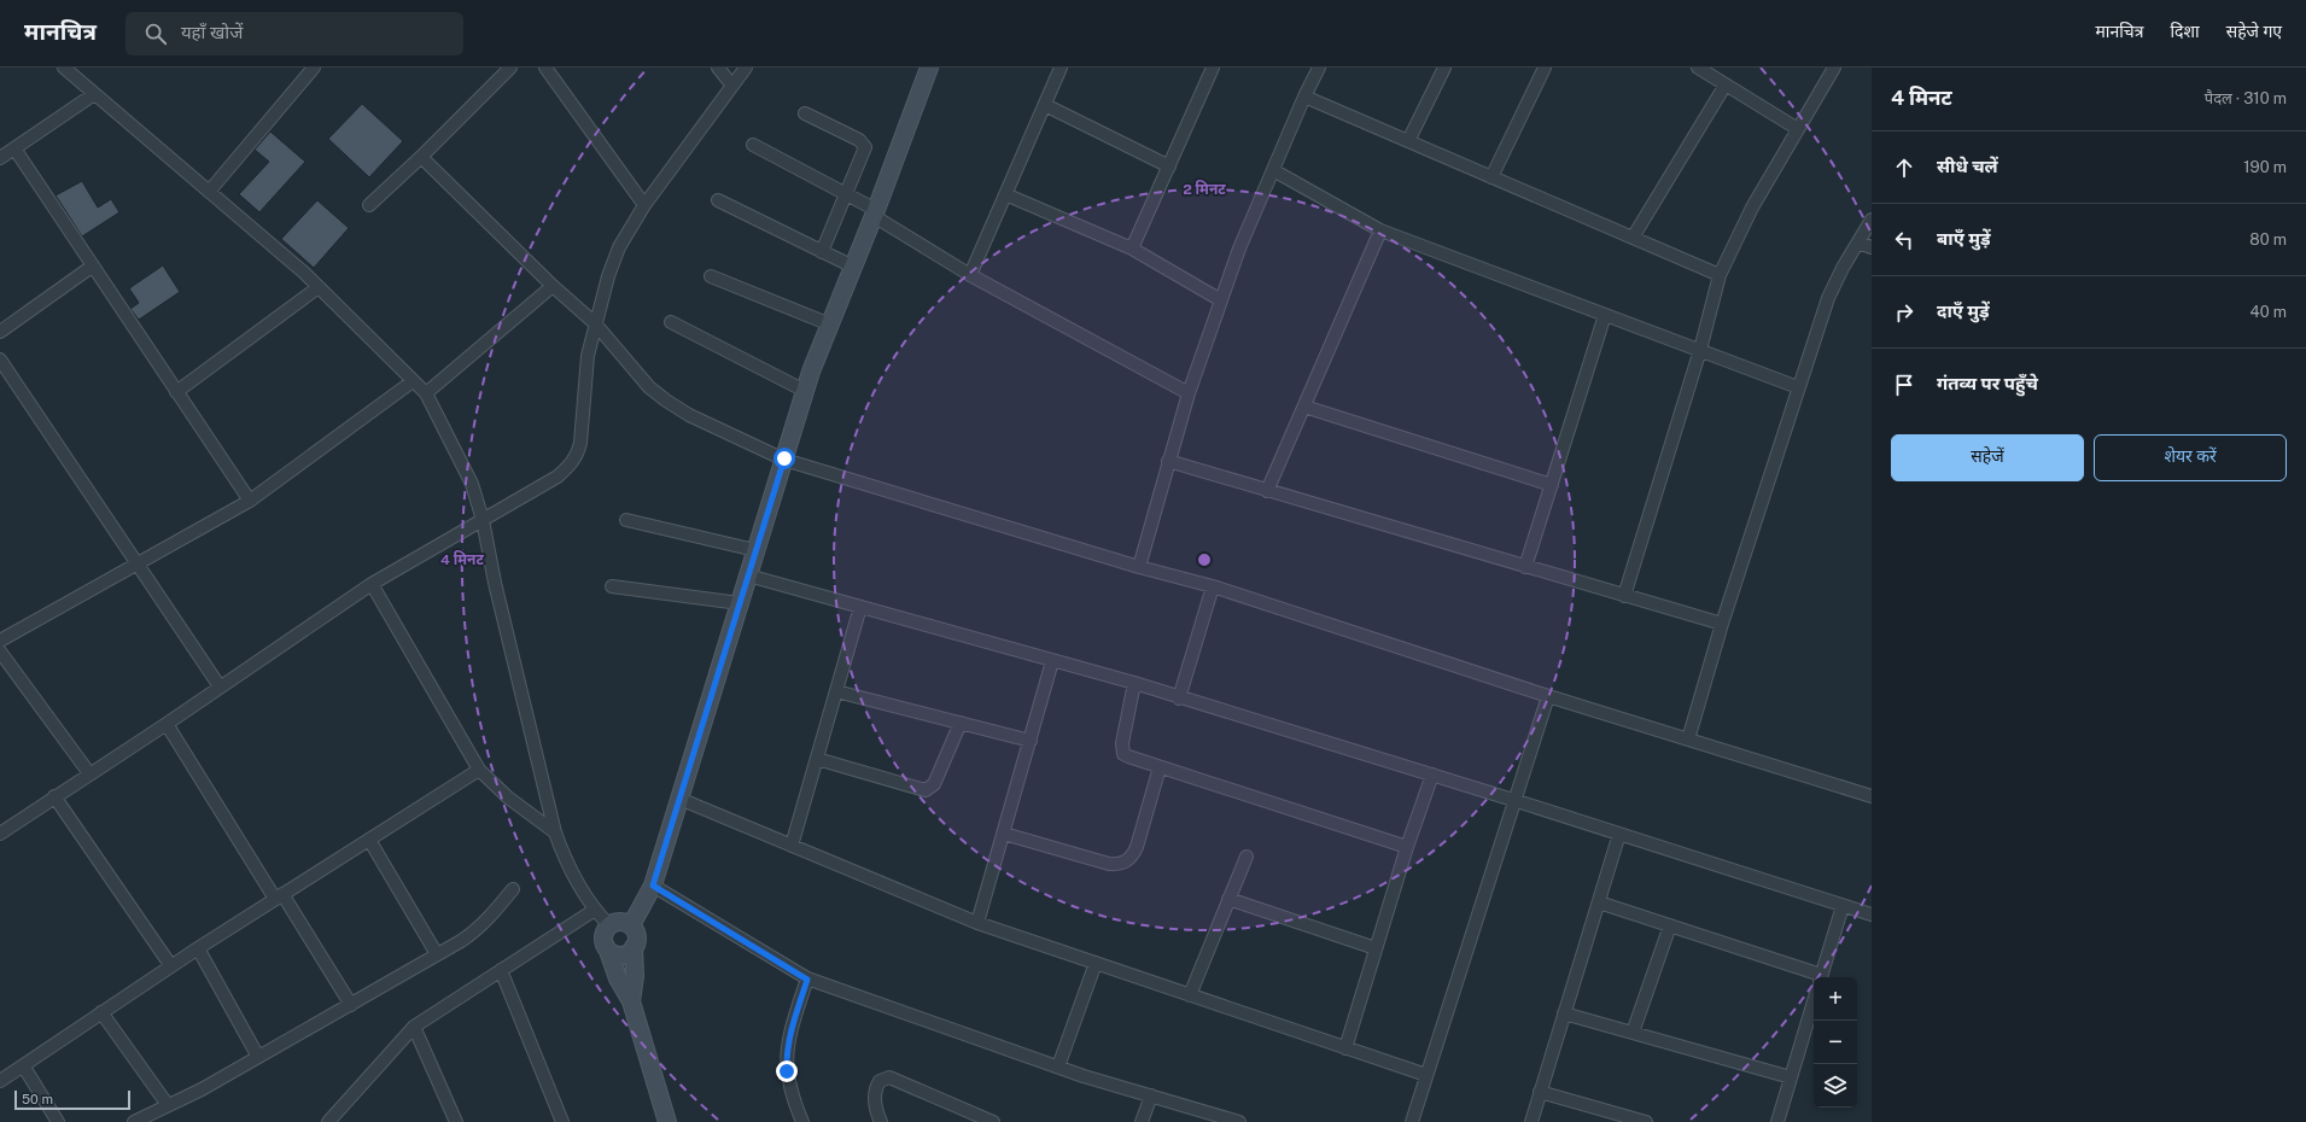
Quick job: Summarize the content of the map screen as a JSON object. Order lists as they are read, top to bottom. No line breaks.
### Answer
{"scale_bar":"50 m","page":{"header":"मानचित्र","search":"यहाँ खोजें","nav":["मानचित्र","दिशा","सहेजे गए"],"heading":["4 मिनट","पैदल · 310 m"],"list":[["सीधे चलें","190 m"],["बाएँ मुड़ें","80 m"],["दाएँ मुड़ें","40 m"],"गंतव्य पर पहुँचे"],"buttons":["सहेजें","शेयर करें"],"map_buttons":["+","−"],"scale":"50 m"},"rings":["2 मिनट","4 मिनट"]}
